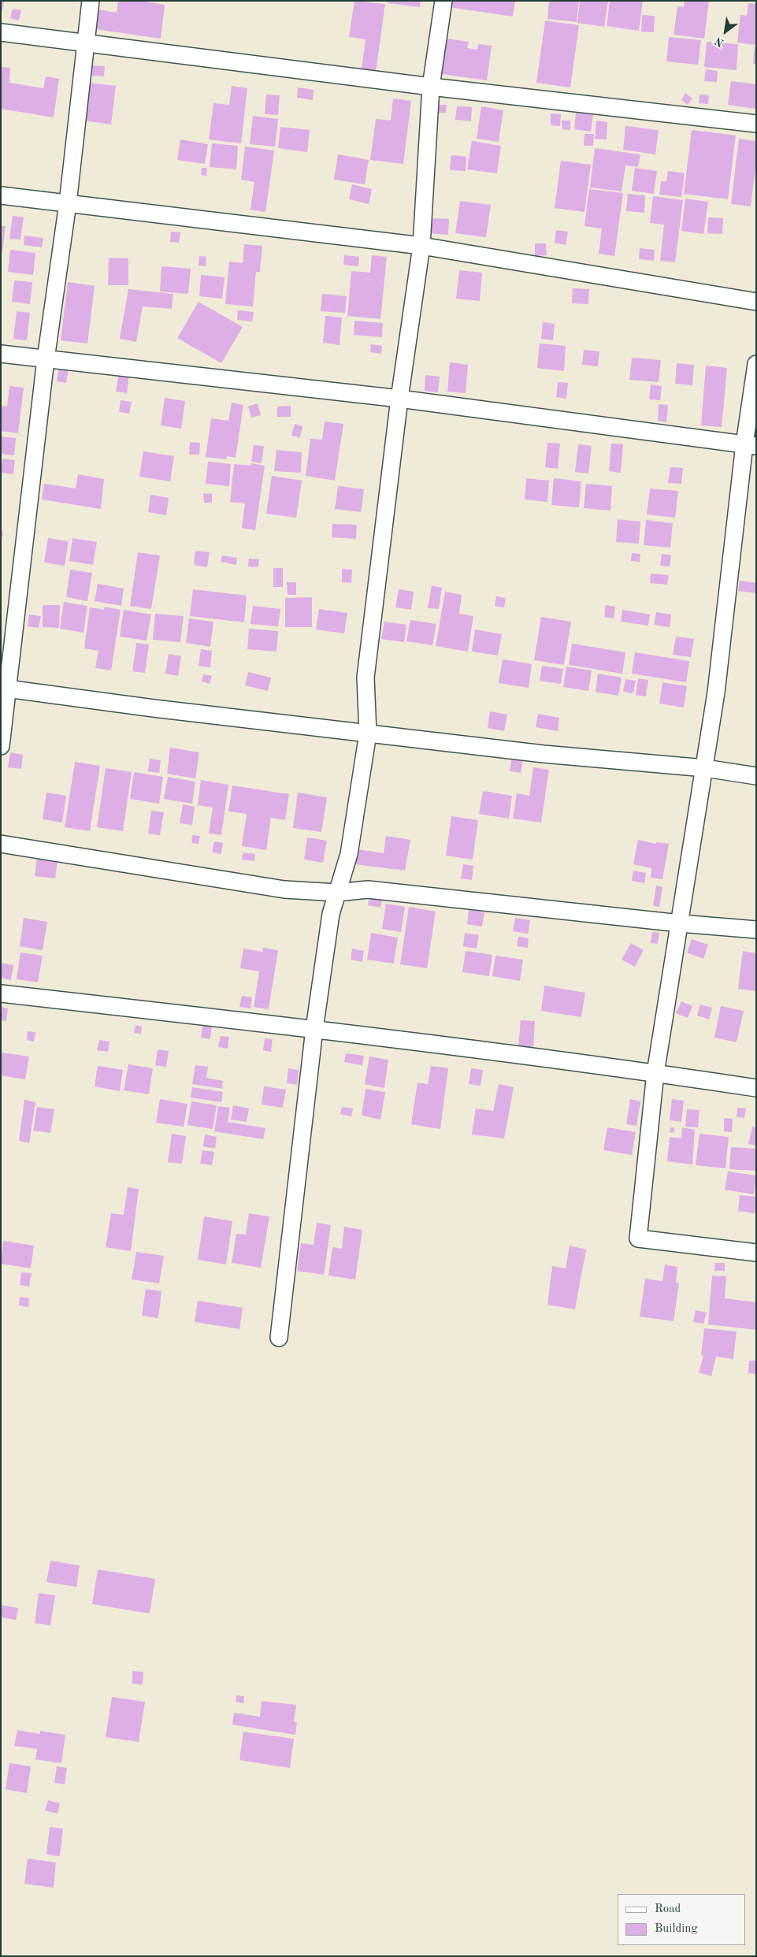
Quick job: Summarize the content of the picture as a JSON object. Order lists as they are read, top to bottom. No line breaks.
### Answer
{"legend":["Road","Building"],"north":"bottom left"}
